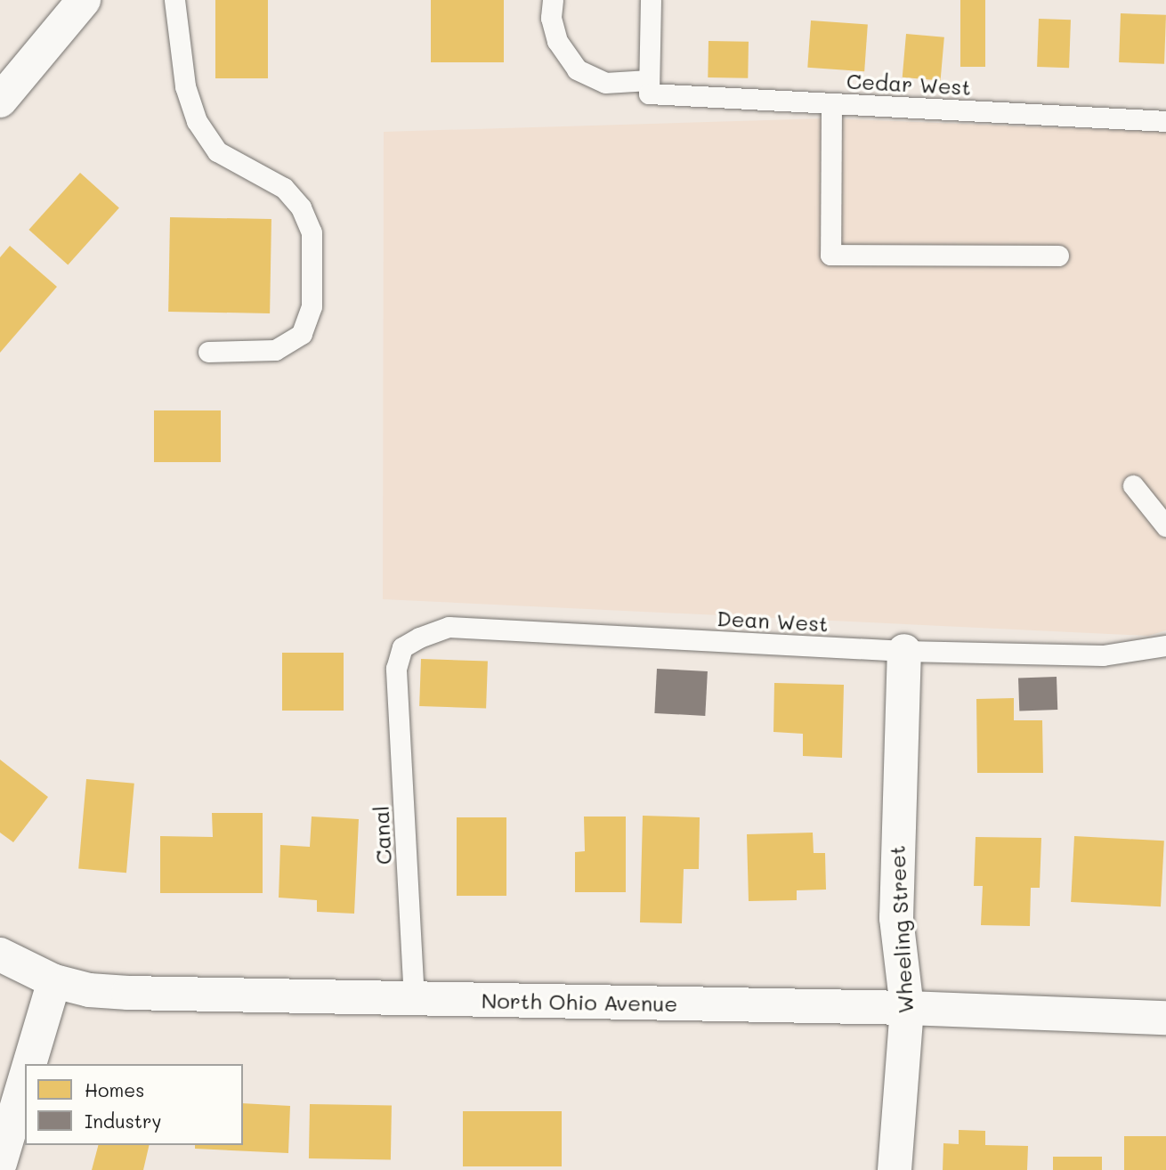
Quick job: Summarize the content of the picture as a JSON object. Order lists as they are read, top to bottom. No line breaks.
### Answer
{"streets":{"street":["Wheeling Street","North Ohio Avenue"],"lane":["Cedar West","Dean West","Canal"]},"crossings":[["Dean West","Canal"],["Dean West","Wheeling Street"],["Canal","North Ohio Avenue"],["Wheeling Street","North Ohio Avenue"]],"legend":["Homes","Industry"]}
